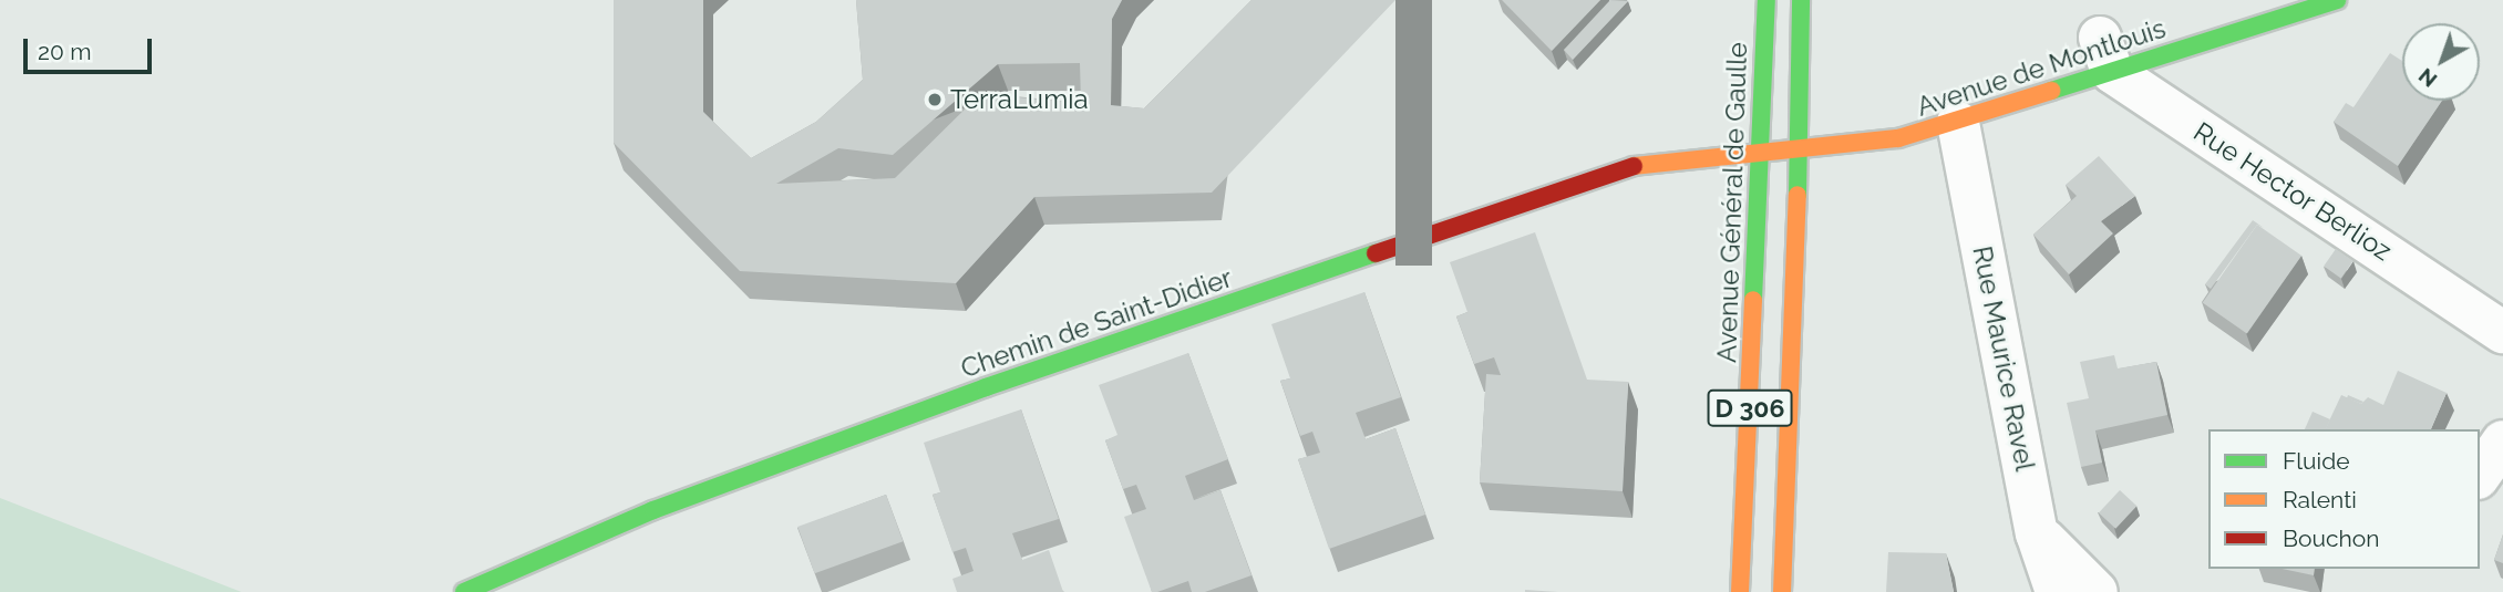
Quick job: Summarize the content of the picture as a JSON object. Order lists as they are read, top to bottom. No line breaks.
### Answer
{"streets":{"street":["Avenue de Montlouis","Rue Hector Berlioz","Avenue Général de Gaulle","Chemin de Saint-Didier","Rue Maurice Ravel","D 306"]},"crossings":[["Avenue de Montlouis","Rue Hector Berlioz"],["Avenue de Montlouis","Avenue Général de Gaulle"],["Avenue de Montlouis","Chemin de Saint-Didier"],["Avenue de Montlouis","Rue Maurice Ravel"],["Avenue de Montlouis","D 306"],["Avenue Général de Gaulle","Chemin de Saint-Didier"]],"places":["TerraLumia"],"legend":["Fluide","Ralenti","Bouchon"],"scale_bar":"20 m","north":"bottom left"}
